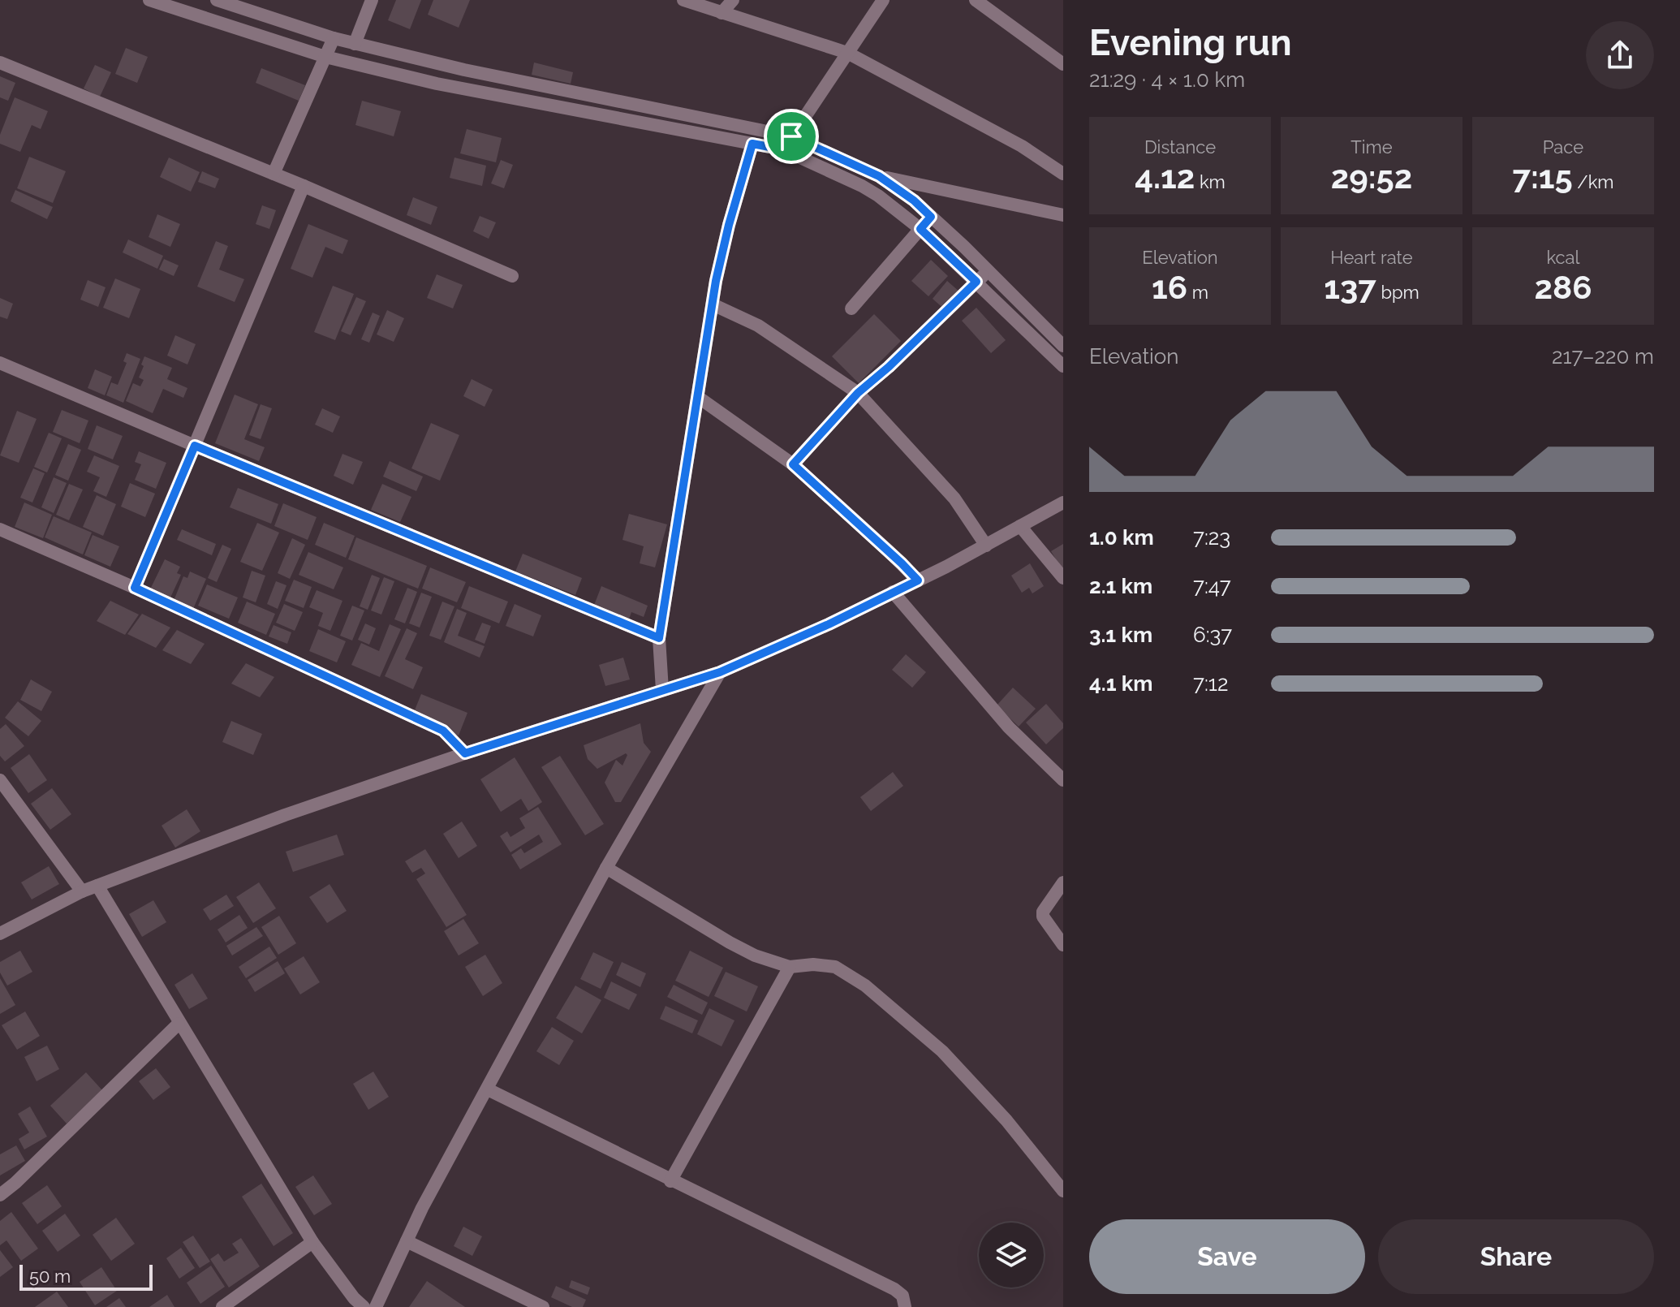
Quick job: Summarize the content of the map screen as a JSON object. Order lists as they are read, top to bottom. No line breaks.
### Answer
{"scale_bar":"50 m","page":{"heading":["Evening run","21:29 · 4 × 1.0 km"],"stats":[["Distance","4.12 km"],["Time","29:52"],["Pace","7:15 /km"],["Elevation","16 m"],["Heart rate","137 bpm"],["kcal","286"]],"chart":["Elevation","217–220 m"],"list":[{"name":"1.0 km","note":"7:23"},{"name":"2.1 km","note":"7:47"},{"name":"3.1 km","note":"6:37"},{"name":"4.1 km","note":"7:12"}],"buttons":["Save","Share"],"scale":"50 m"}}
